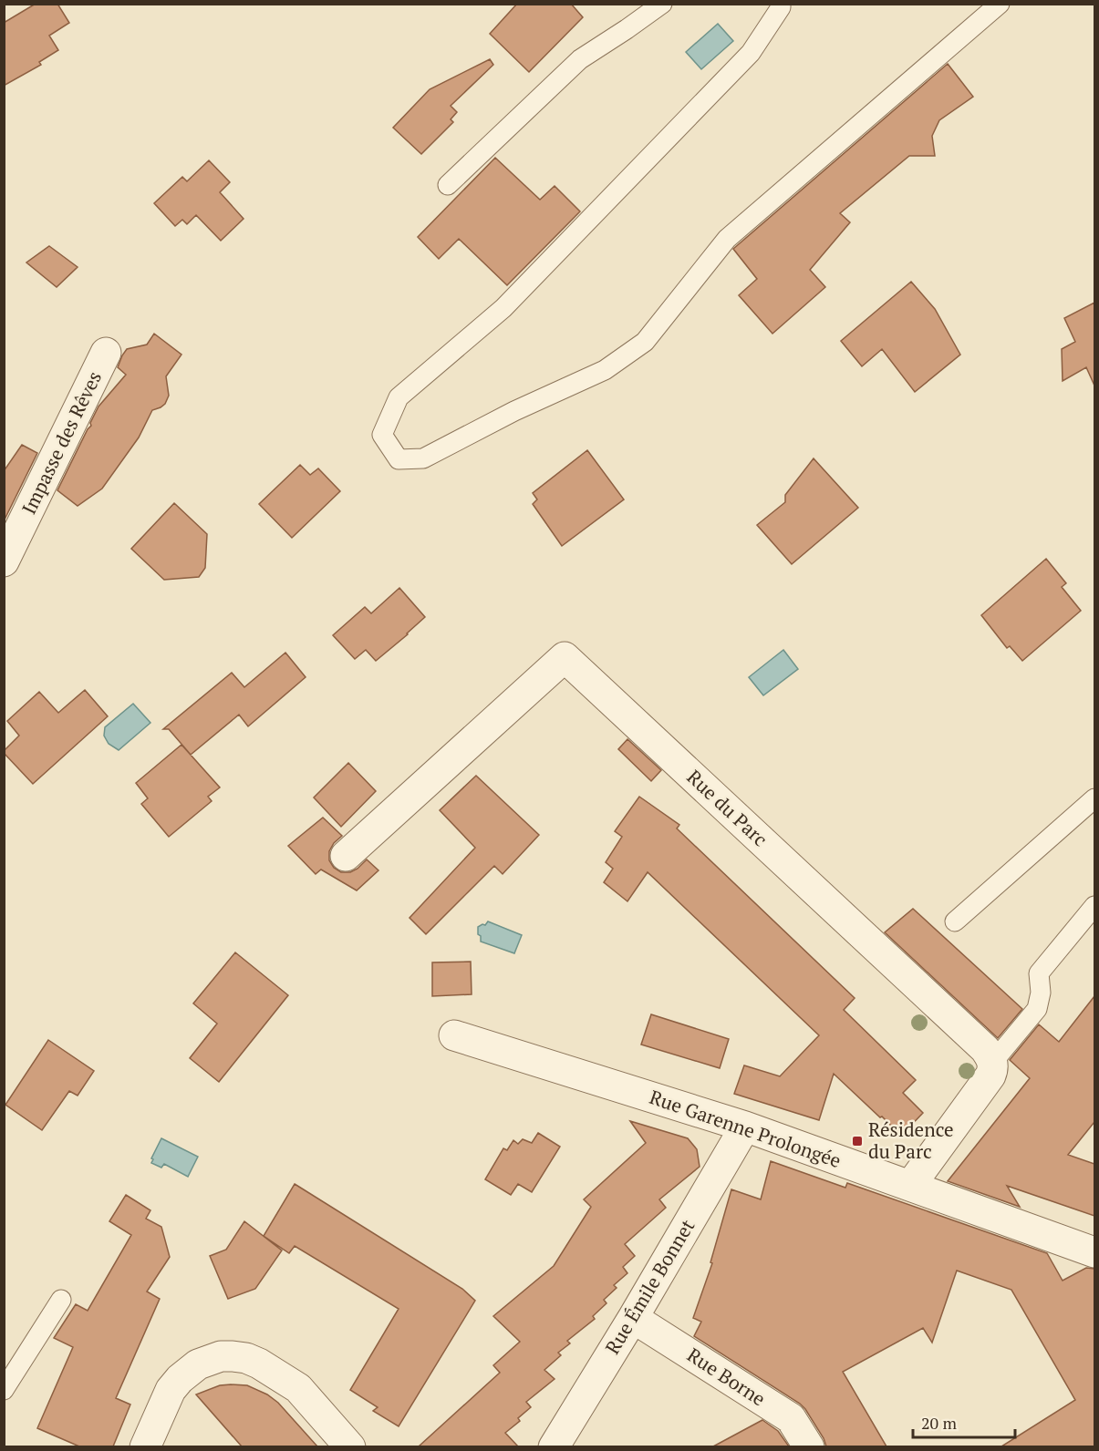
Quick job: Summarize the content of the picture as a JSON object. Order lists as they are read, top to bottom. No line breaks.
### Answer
{"streets":{"street":["Impasse des Rêves","Rue du Parc","Rue Garenne Prolongée","Rue Émile Bonnet","Rue Borne"]},"crossings":[["Rue Garenne Prolongée","Rue Émile Bonnet"],["Rue Émile Bonnet","Rue Borne"]],"places":{"transit":["Résidence du Parc"]},"scale_bar":"20 m"}
